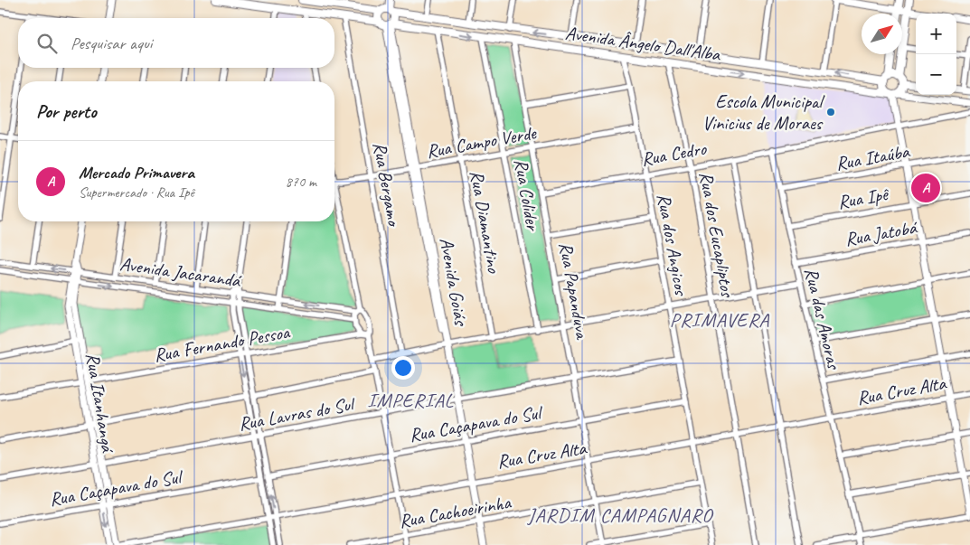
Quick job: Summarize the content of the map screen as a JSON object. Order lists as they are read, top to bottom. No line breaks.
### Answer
{"streets":{"main road":["Avenida Ângelo Dall'Alba"],"street":["Rua Campo Verde","Rua Cedro","Rua Itaúba","Rua Bergamo","Rua Colider","Rua Ipê","Rua Diamantino","Rua Jatobá","Rua dos Eucapliptos","Rua dos Angicos","Avenida Jacarandá","Avenida Goiás","Rua Papanduva","Rua das Amoras","Rua Fernando Pessoa","Rua Cruz Alta","Rua Itanhangá","Rua Lavras do Sul","Rua Caçapava do Sul","Rua Cachoeirinha"]},"crossings":[["Avenida Ângelo Dall'Alba","Rua Bergamo"],["Avenida Ângelo Dall'Alba","Rua Colider"],["Avenida Ângelo Dall'Alba","Rua Diamantino"],["Avenida Ângelo Dall'Alba","Rua dos Eucapliptos"],["Avenida Ângelo Dall'Alba","Rua dos Angicos"],["Avenida Ângelo Dall'Alba","Avenida Goiás"],["Avenida Ângelo Dall'Alba","Rua Papanduva"],["Rua Campo Verde","Rua Bergamo"],["Rua Campo Verde","Rua Colider"],["Rua Campo Verde","Rua Diamantino"],["Rua Campo Verde","Rua dos Angicos"],["Rua Campo Verde","Avenida Goiás"],["Rua Campo Verde","Rua Papanduva"],["Rua Cedro","Rua dos Eucapliptos"],["Rua Cedro","Rua dos Angicos"],["Rua Cedro","Rua Papanduva"],["Rua Cedro","Rua das Amoras"],["Rua Itaúba","Rua das Amoras"],["Rua Ipê","Rua das Amoras"],["Rua Jatobá","Rua das Amoras"],["Rua dos Eucapliptos","Rua Cruz Alta"],["Rua dos Angicos","Rua Cruz Alta"],["Rua dos Angicos","Rua Lavras do Sul"],["Rua dos Angicos","Rua Caçapava do Sul"],["Rua dos Angicos","Rua Cachoeirinha"],["Avenida Jacarandá","Rua Itanhangá"],["Avenida Goiás","Rua Cruz Alta"],["Avenida Goiás","Rua Lavras do Sul"],["Avenida Goiás","Rua Caçapava do Sul"],["Avenida Goiás","Rua Cachoeirinha"],["Rua Papanduva","Rua Cruz Alta"],["Rua Papanduva","Rua Lavras do Sul"],["Rua Papanduva","Rua Caçapava do Sul"],["Rua Papanduva","Rua Cachoeirinha"],["Rua das Amoras","Rua Cruz Alta"],["Rua Fernando Pessoa","Rua Itanhangá"],["Rua Cruz Alta","Rua Itanhangá"],["Rua Itanhangá","Rua Lavras do Sul"],["Rua Itanhangá","Rua Caçapava do Sul"]],"districts":["PRIMAVERA","IMPERIAL","JARDIM CAMPAGNARO"],"places":["Escola Municipal Vinicius de Moraes"],"north":"top right","page":{"map_buttons":["+","−"],"search":"Pesquisar aqui","heading":"Por perto","list":[{"mark":"A","name":"Mercado Primavera","note":"Supermercado · Rua Ipê","value":"870 m"}],"pins":"A"}}
